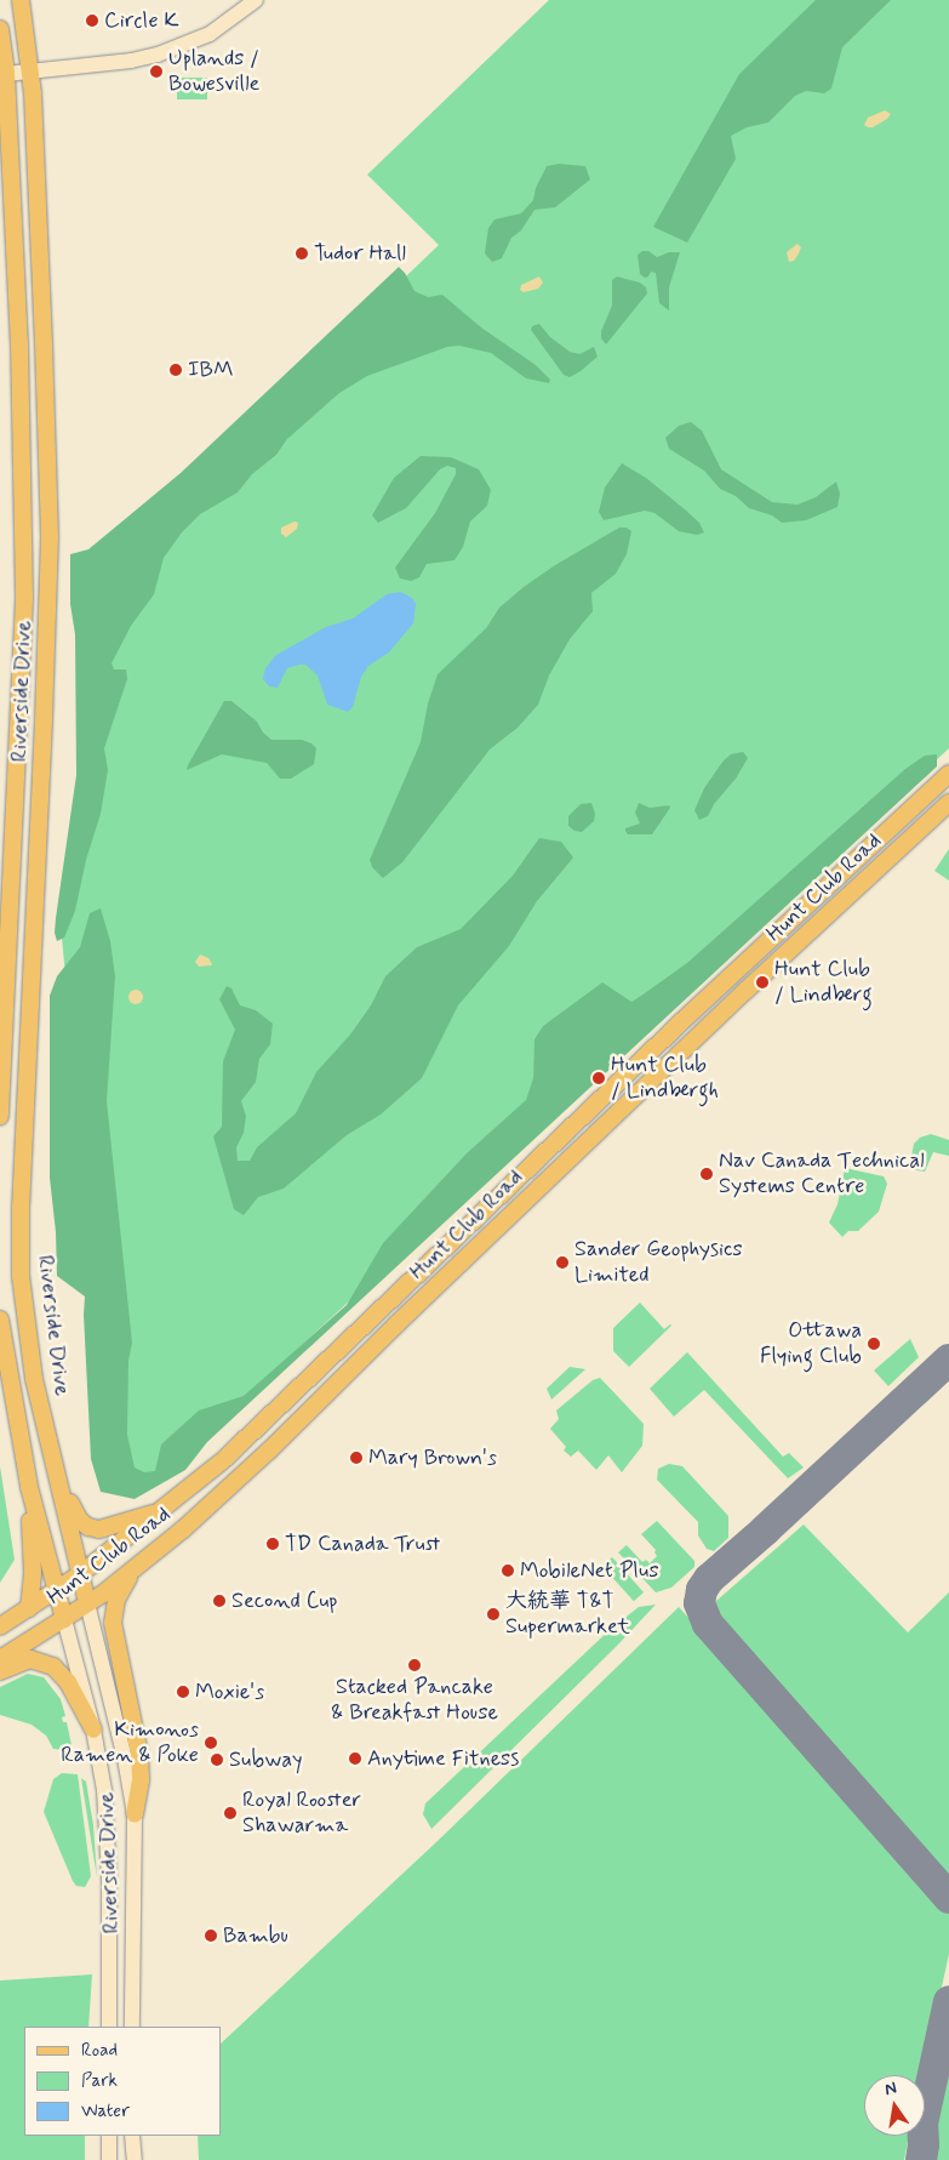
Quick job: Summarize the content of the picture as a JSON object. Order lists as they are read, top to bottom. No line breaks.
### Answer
{"streets":{"main road":["Riverside Drive","Hunt Club Road"]},"crossings":[["Riverside Drive","Hunt Club Road"]],"places":["Circle K","Uplands / Bowesville","Tudor Hall","IBM","Hunt Club / Lindberg","Hunt Club / Lindbergh","Nav Canada Technical Systems Centre","Sander Geophysics Limited","Ottawa Flying Club","Mary Brown's","TD Canada Trust","MobileNet Plus","Second Cup","大統華 T&T Supermarket","Stacked Pancake & Breakfast House","Moxie's","Kimonos Ramen & Poke","Anytime Fitness","Subway","Royal Rooster Shawarma","Bambu"],"legend":["Road","Park","Water"],"north":"top"}
